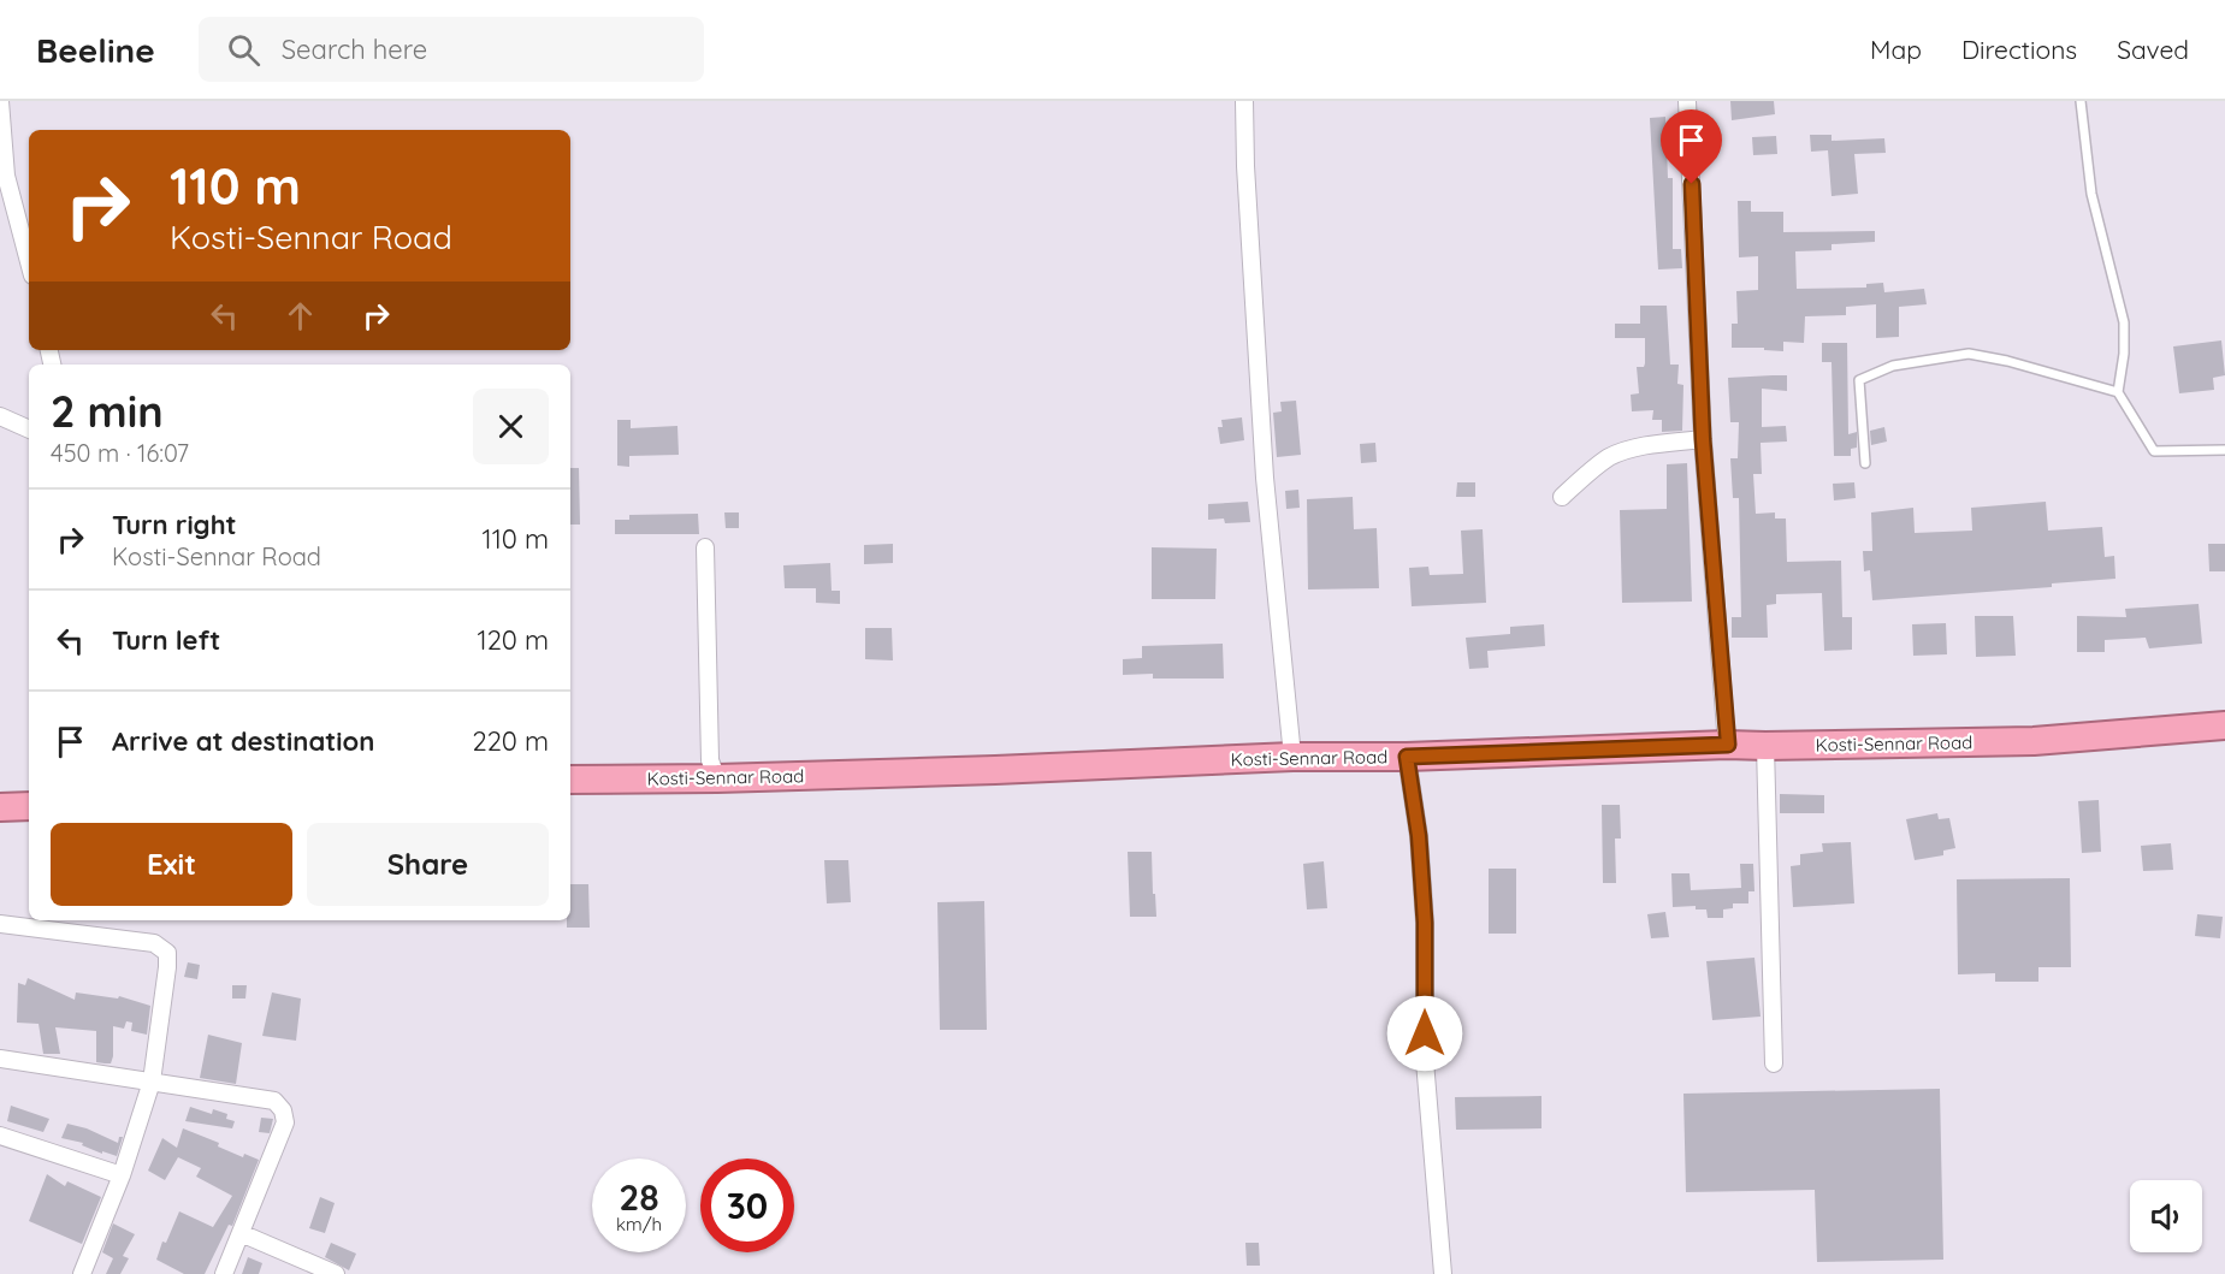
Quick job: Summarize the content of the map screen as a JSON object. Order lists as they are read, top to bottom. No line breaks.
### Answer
{"streets":{"highway":["Kosti-Sennar Road"]},"page":{"header":"Beeline","search":"Search here","nav":["Map","Directions","Saved"],"turn":["110 m","Kosti-Sennar Road"],"heading":["2 min","450 m · 16:07"],"list":[{"name":"Turn right","note":"Kosti-Sennar Road","value":"110 m"},{"name":"Turn left","value":"120 m"},{"name":"Arrive at destination","value":"220 m"}],"buttons":["Exit","Share"],"speed":"28 km/h","limit":"30"}}
